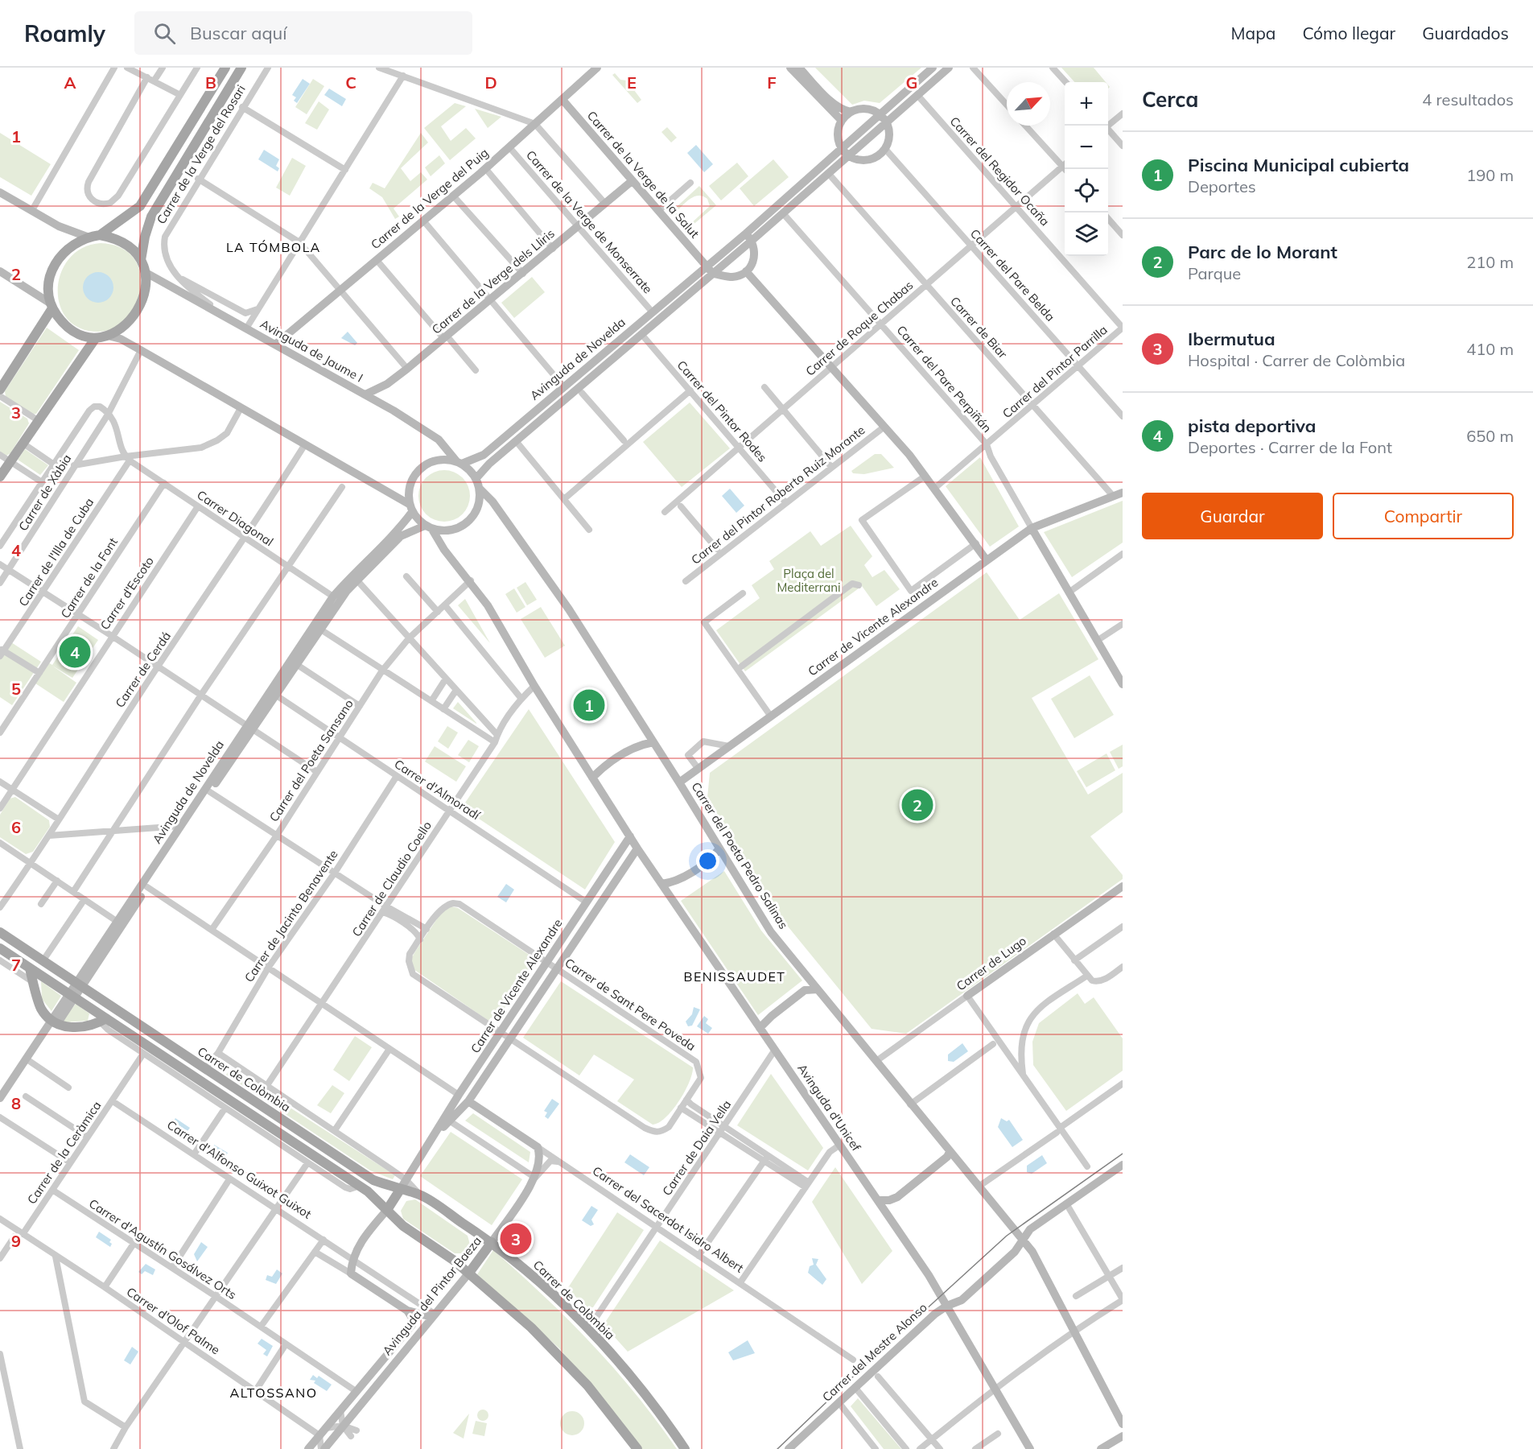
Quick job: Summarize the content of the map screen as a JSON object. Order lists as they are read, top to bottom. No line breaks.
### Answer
{"streets":{"main road":["Carrer de la Verge de la Salut","Carrer de la Verge del Puig","Carrer de la Verge dels Lliris","Avinguda de Jaume I","Avinguda de Novelda","Carrer de Vicente Alexandre","Carrer del Poeta Pedro Salinas","Carrer de Lugo","Carrer de Colòmbia","Avinguda d'Unicef","Carrer del Sacerdot Isidro Albert","Avinguda del Pintor Baeza","Carrer del Mestre Alonso"],"street":["Carrer de la Verge del Rosari","Carrer del Regidor Ocaña","Carrer de la Verge de Monserrate","Carrer del Pare Belda","Carrer de Biar","Carrer de Roque Chabas","Carrer del Pintor Parrilla","Carrer del Pare Perpiñán","Carrer del Pintor Rodes","Carrer de Xàbia","Carrer del Pintor Roberto Ruiz Morante","Carrer Diagonal","Carrer de l'Illa de Cuba","Carrer de la Font","Carrer d'Escoto","Carrer de Cerdá","Carrer del Poeta Sansano","Carrer d'Almoradí","Carrer de Claudio Coello","Carrer de Jacinto Benavente","Carrer de Sant Pere Poveda","Carrer de Daia Vella","Carrer de la Ceràmica","Carrer d'Alfonso Guixot Guixot","Carrer d'Agustín Gosálvez Orts","Carrer d'Olof Palme"]},"crossings":[["Carrer de la Verge del Rosari","Avinguda de Jaume I"],["Carrer del Regidor Ocaña","Carrer de Roque Chabas"],["Carrer del Regidor Ocaña","Avinguda de Novelda"],["Carrer del Regidor Ocaña","Carrer del Pintor Parrilla"],["Carrer de la Verge de la Salut","Carrer de la Verge del Puig"],["Carrer de la Verge de la Salut","Carrer de la Verge dels Lliris"],["Carrer de la Verge de la Salut","Avinguda de Novelda"],["Carrer de la Verge del Puig","Carrer de la Verge de Monserrate"],["Carrer de la Verge del Puig","Avinguda de Jaume I"],["Carrer de la Verge de Monserrate","Carrer de la Verge dels Lliris"],["Carrer de la Verge de Monserrate","Avinguda de Novelda"],["Carrer del Pare Belda","Carrer de Roque Chabas"],["Carrer del Pare Belda","Carrer del Pintor Parrilla"],["Carrer de la Verge dels Lliris","Avinguda de Jaume I"],["Carrer de Biar","Carrer de Roque Chabas"],["Carrer de Biar","Avinguda de Novelda"],["Carrer de Biar","Carrer del Pintor Parrilla"],["Carrer de Biar","Carrer de Vicente Alexandre"],["Carrer de Roque Chabas","Carrer del Pare Perpiñán"],["Carrer de Roque Chabas","Carrer del Pintor Rodes"],["Avinguda de Jaume I","Avinguda de Novelda"],["Avinguda de Jaume I","Carrer del Poeta Pedro Salinas"],["Avinguda de Jaume I","Avinguda d'Unicef"],["Avinguda de Novelda","Carrer del Pare Perpiñán"],["Avinguda de Novelda","Carrer del Pintor Rodes"],["Avinguda de Novelda","Carrer Diagonal"],["Avinguda de Novelda","Carrer d'Almoradí"],["Avinguda de Novelda","Carrer del Poeta Pedro Salinas"],["Avinguda de Novelda","Carrer de Colòmbia"],["Avinguda de Novelda","Avinguda d'Unicef"],["Carrer del Pintor Parrilla","Carrer del Pare Perpiñán"],["Carrer del Pare Perpiñán","Carrer de Vicente Alexandre"],["Carrer del Pintor Rodes","Carrer del Pintor Roberto Ruiz Morante"],["Carrer Diagonal","Carrer de l'Illa de Cuba"],["Carrer Diagonal","Carrer de la Font"],["Carrer Diagonal","Carrer d'Escoto"],["Carrer Diagonal","Carrer de Cerdá"],["Carrer de Vicente Alexandre","Carrer d'Almoradí"],["Carrer de Vicente Alexandre","Carrer del Poeta Pedro Salinas"],["Carrer de Vicente Alexandre","Carrer de Sant Pere Poveda"],["Carrer de Vicente Alexandre","Carrer de Colòmbia"],["Carrer de Vicente Alexandre","Avinguda d'Unicef"],["Carrer de Vicente Alexandre","Carrer del Sacerdot Isidro Albert"],["Carrer del Poeta Sansano","Carrer d'Almoradí"],["Carrer del Poeta Sansano","Avinguda d'Unicef"],["Carrer d'Almoradí","Carrer de Claudio Coello"],["Carrer d'Almoradí","Carrer de Jacinto Benavente"],["Carrer del Poeta Pedro Salinas","Carrer de Lugo"],["Carrer del Poeta Pedro Salinas","Avinguda d'Unicef"],["Carrer del Poeta Pedro Salinas","Carrer del Mestre Alonso"],["Carrer de Claudio Coello","Carrer de Colòmbia"],["Carrer de Claudio Coello","Avinguda d'Unicef"],["Carrer de Jacinto Benavente","Carrer de Colòmbia"],["Carrer de Colòmbia","Carrer de Daia Vella"],["Carrer de Colòmbia","Carrer de la Ceràmica"],["Carrer de Colòmbia","Avinguda del Pintor Baeza"],["Avinguda d'Unicef","Carrer de Daia Vella"],["Avinguda d'Unicef","Carrer del Mestre Alonso"],["Carrer de Daia Vella","Carrer del Sacerdot Isidro Albert"],["Carrer de la Ceràmica","Carrer d'Alfonso Guixot Guixot"],["Carrer de la Ceràmica","Carrer d'Agustín Gosálvez Orts"],["Carrer de la Ceràmica","Carrer d'Olof Palme"],["Carrer d'Alfonso Guixot Guixot","Avinguda del Pintor Baeza"],["Carrer del Sacerdot Isidro Albert","Avinguda del Pintor Baeza"],["Carrer d'Agustín Gosálvez Orts","Avinguda del Pintor Baeza"],["Avinguda del Pintor Baeza","Carrer d'Olof Palme"]],"districts":["LA TÓMBOLA","BENISSAUDET","ALTOSSANO"],"parks":["Plaça del Mediterrani"],"north":"top right","page":{"header":"Roamly","search":"Buscar aquí","nav":["Mapa","Cómo llegar","Guardados"],"heading":["Cerca","4 resultados"],"map_buttons":["+","−"],"list":[{"mark":"1","name":"Piscina Municipal cubierta","note":"Deportes","value":"190 m"},{"mark":"2","name":"Parc de lo Morant","note":"Parque","value":"210 m"},{"mark":"3","name":"Ibermutua","note":"Hospital · Carrer de Colòmbia","value":"410 m"},{"mark":"4","name":"pista deportiva","note":"Deportes · Carrer de la Font","value":"650 m"}],"buttons":["Guardar","Compartir"],"pins":["4","1","2","3"]},"grid":{"columns":["A","B","C","D","E","F","G"],"rows":["1","2","3","4","5","6","7","8","9"]}}
